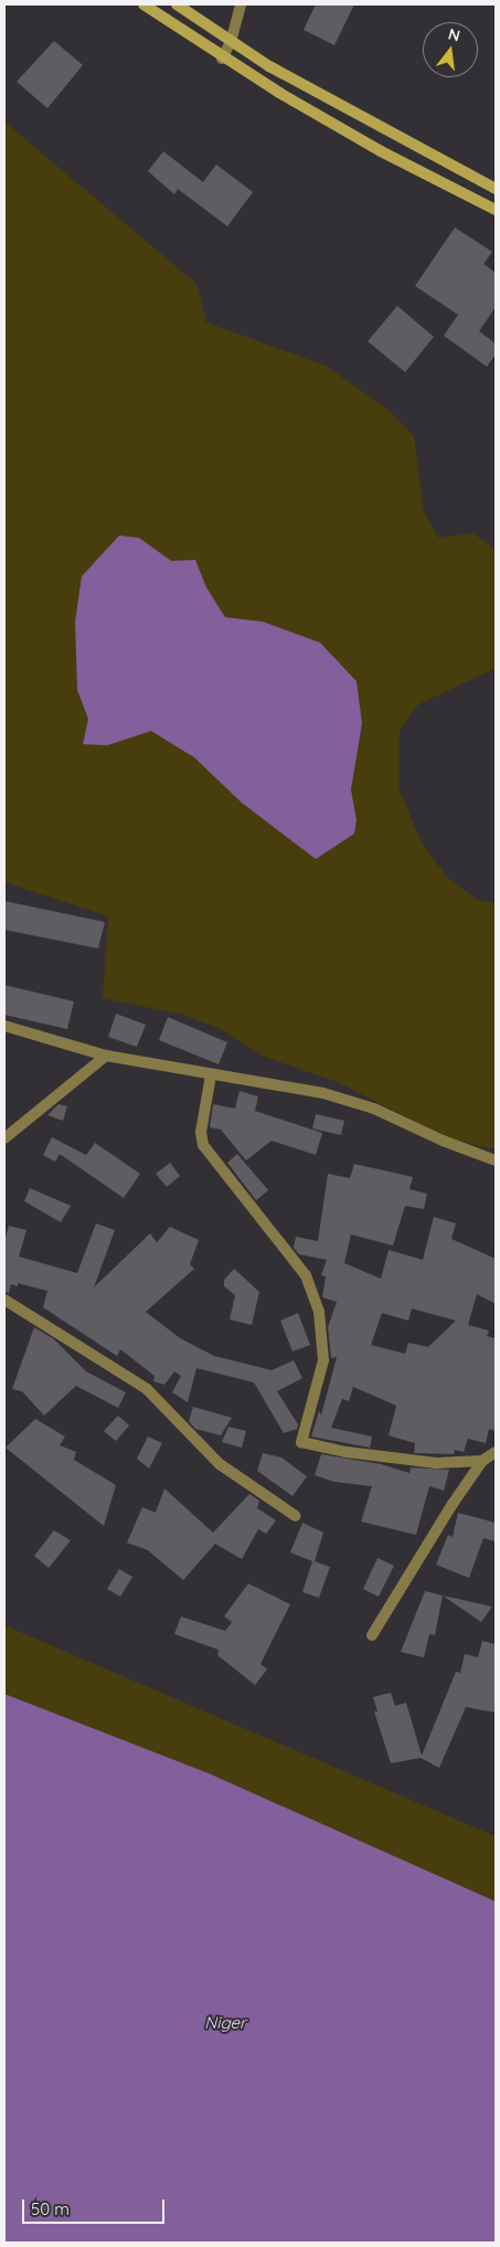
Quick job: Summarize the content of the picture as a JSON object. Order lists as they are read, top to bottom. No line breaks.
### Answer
{"water":["Niger"],"scale_bar":"50 m","north":"top"}
